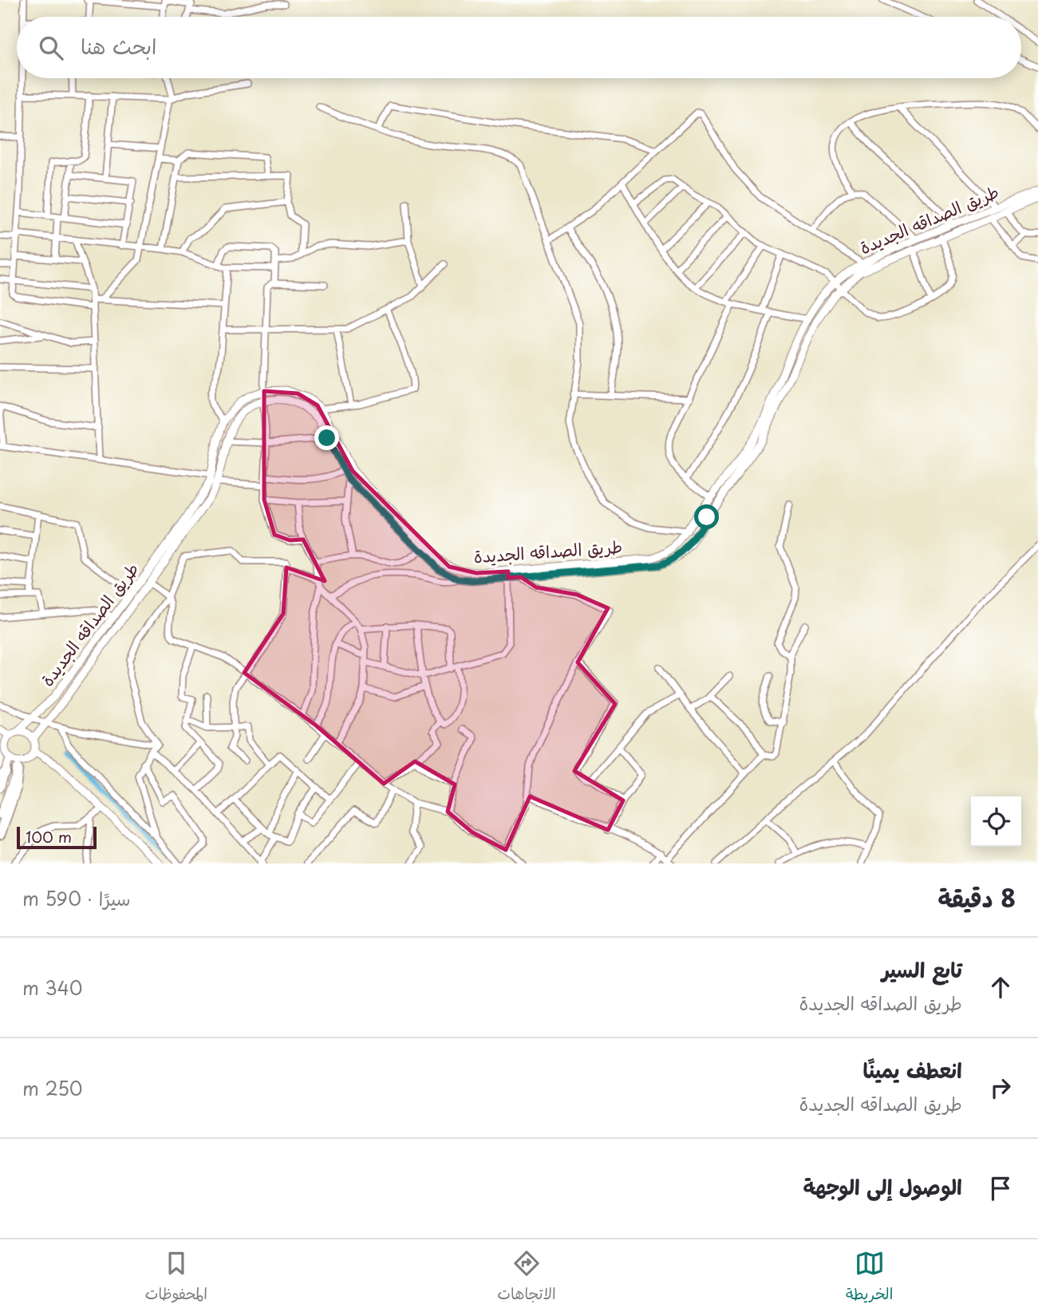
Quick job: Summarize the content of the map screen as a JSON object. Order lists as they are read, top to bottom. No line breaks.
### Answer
{"streets":{"street":["طريق الصداقه الجديدة"]},"scale_bar":"100 m","page":{"search":"ابحث هنا","scale":"100 m","heading":["8 دقيقة","سيرًا · 590 m"],"list":[["تابع السير","طريق الصداقه الجديدة","340 m"],["انعطف يمينًا","طريق الصداقه الجديدة","250 m"],"الوصول إلى الوجهة"],"nav":["الخريطة","الاتجاهات","المحفوظات"]}}
